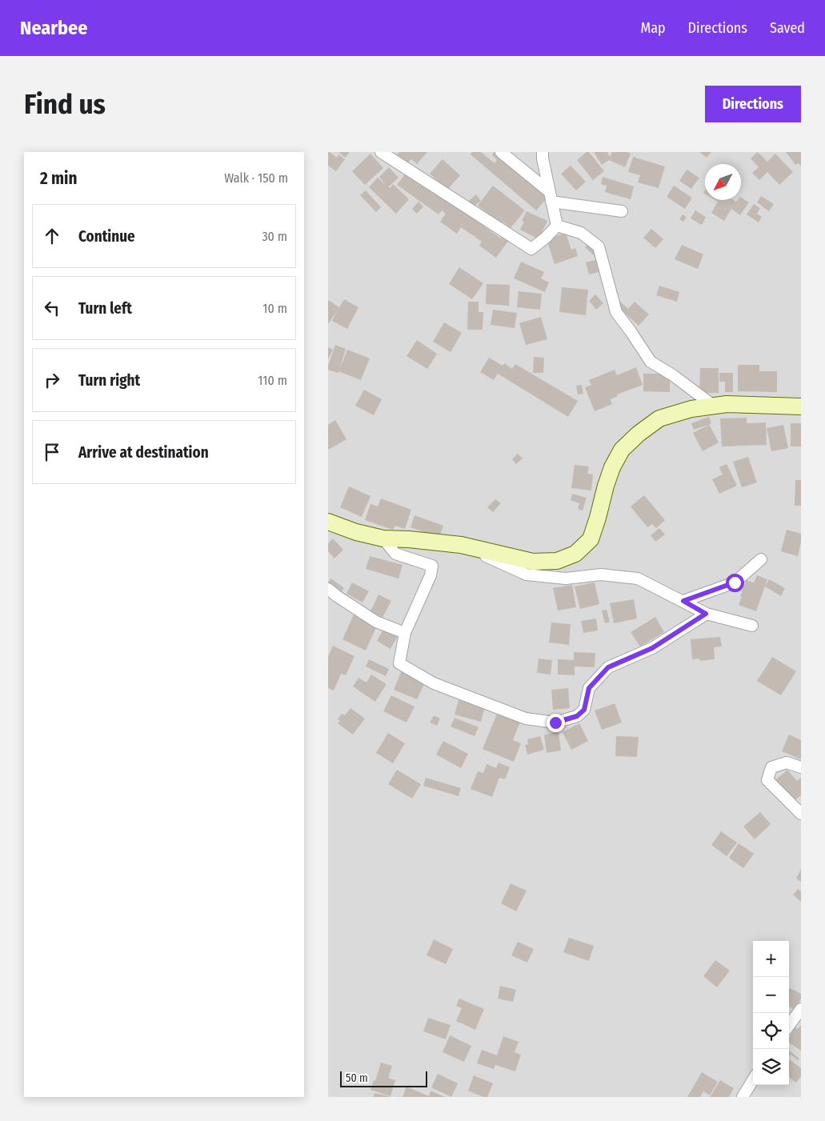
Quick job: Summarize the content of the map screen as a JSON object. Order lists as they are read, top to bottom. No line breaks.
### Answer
{"scale_bar":"50 m","north":"bottom left","page":{"header":"Nearbee","nav":["Map","Directions","Saved"],"buttons":"Directions","title":"Find us","heading":["2 min","Walk · 150 m"],"list":[["Continue","30 m"],["Turn left","10 m"],["Turn right","110 m"],"Arrive at destination"],"map_buttons":["+","−"],"scale":"50 m"}}
